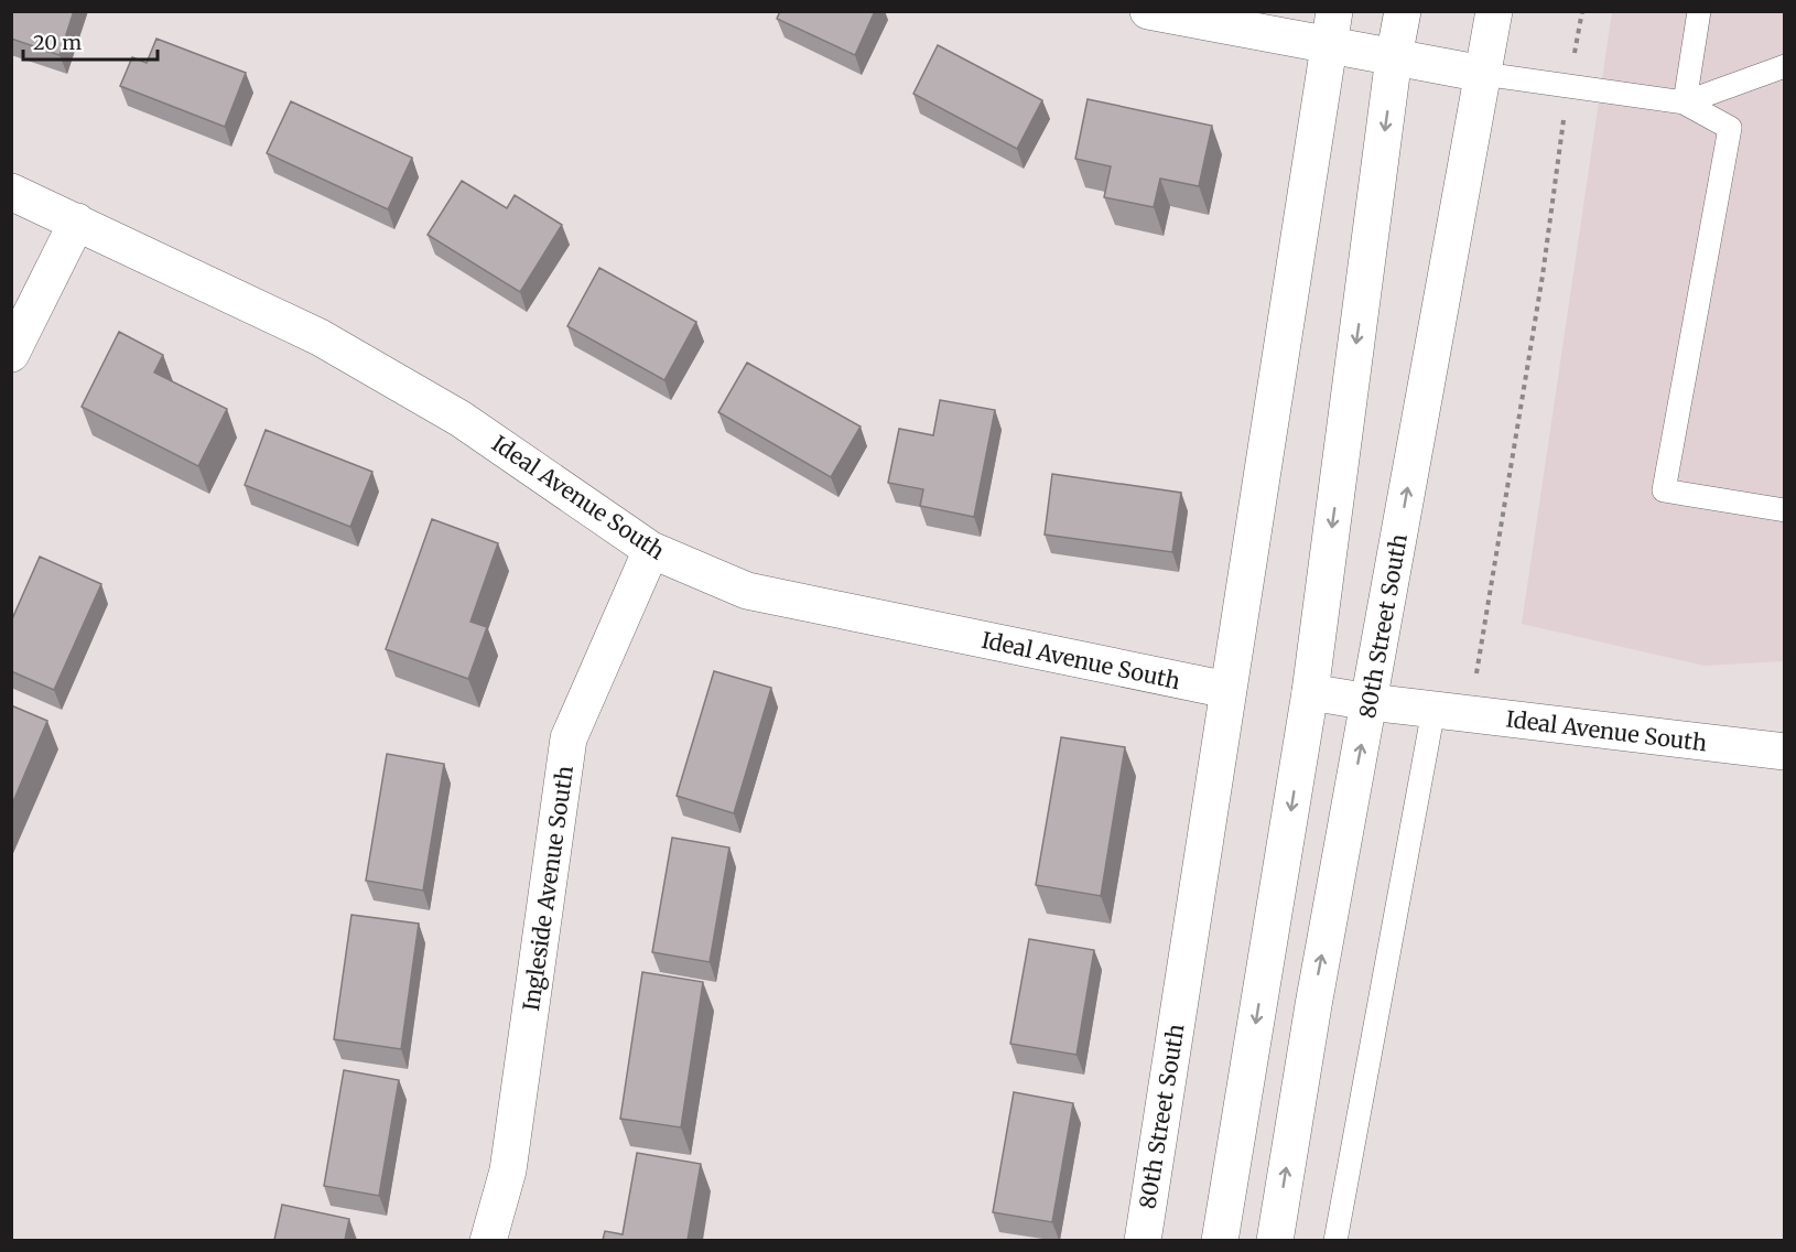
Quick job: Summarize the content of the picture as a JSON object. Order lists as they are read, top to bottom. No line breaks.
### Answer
{"streets":{"street":["Ideal Avenue South","80th Street South","Ingleside Avenue South"]},"crossings":[["Ideal Avenue South","80th Street South"],["Ideal Avenue South","Ingleside Avenue South"]],"scale_bar":"20 m"}
